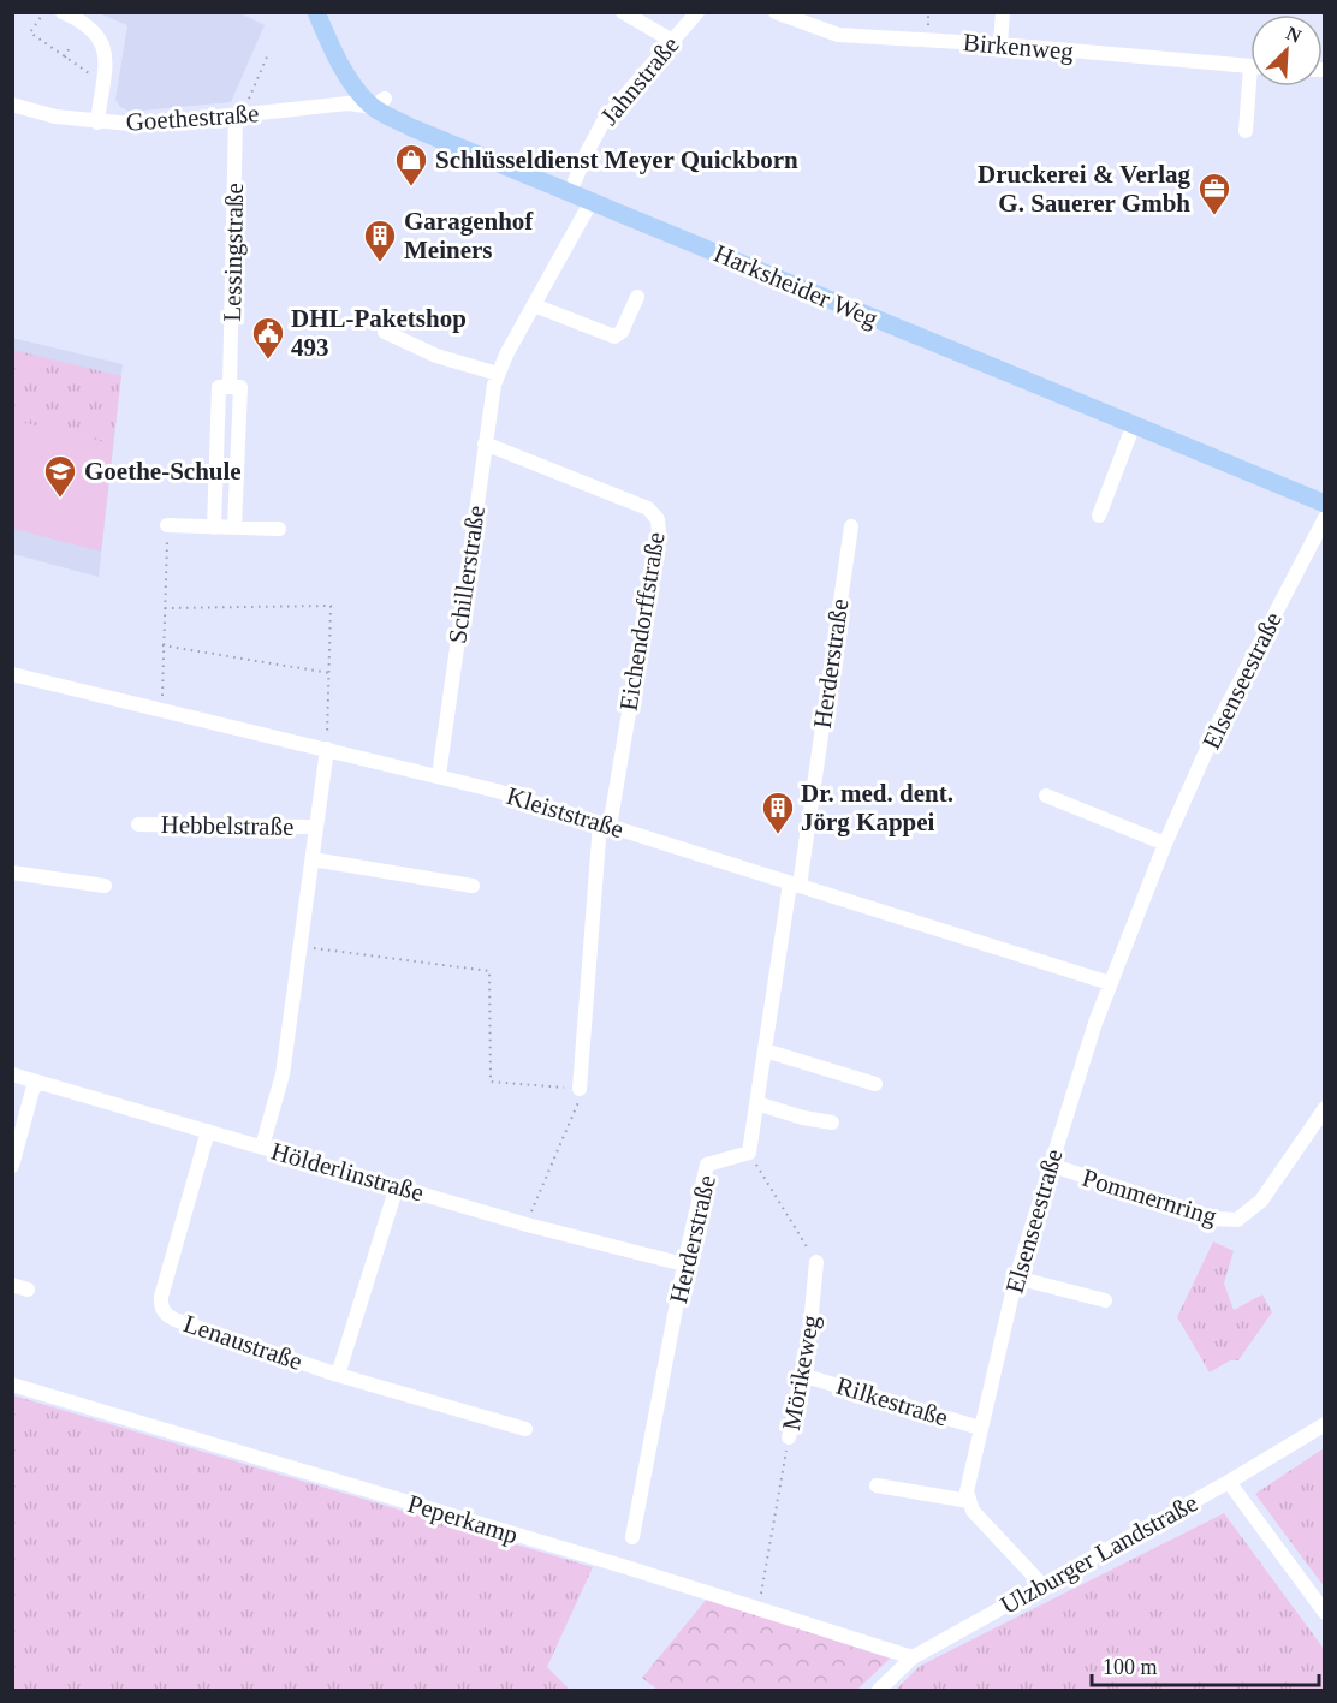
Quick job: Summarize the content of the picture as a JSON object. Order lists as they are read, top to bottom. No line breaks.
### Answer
{"streets":{"main road":["Harksheider Weg"],"street":["Birkenweg","Jahnstraße","Goethestraße","Lessingstraße","Schillerstraße","Eichendorffstraße","Herderstraße","Elsenseestraße","Kleiststraße","Hebbelstraße","Hölderlinstraße","Pommernring","Lenaustraße","Mörikeweg","Rilkestraße","Peperkamp","Ulzburger Landstraße"]},"crossings":[["Jahnstraße","Harksheider Weg"],["Goethestraße","Lessingstraße"],["Goethestraße","Harksheider Weg"],["Harksheider Weg","Schillerstraße"],["Harksheider Weg","Elsenseestraße"],["Schillerstraße","Eichendorffstraße"],["Schillerstraße","Kleiststraße"],["Eichendorffstraße","Kleiststraße"],["Herderstraße","Kleiststraße"],["Herderstraße","Hölderlinstraße"],["Elsenseestraße","Kleiststraße"],["Elsenseestraße","Pommernring"],["Elsenseestraße","Rilkestraße"],["Hölderlinstraße","Lenaustraße"],["Mörikeweg","Rilkestraße"],["Mörikeweg","Peperkamp"],["Peperkamp","Ulzburger Landstraße"]],"places":{"shop":["Schlüsseldienst Meyer Quickborn"],"office":["Druckerei & Verlag G. Sauerer Gmbh"],"building":["Garagenhof Meiners","Dr. med. dent. Jörg Kappei"],"public building":["DHL-Paketshop 493"],"school or university":["Goethe-Schule"]},"scale_bar":"100 m","north":"top right"}
